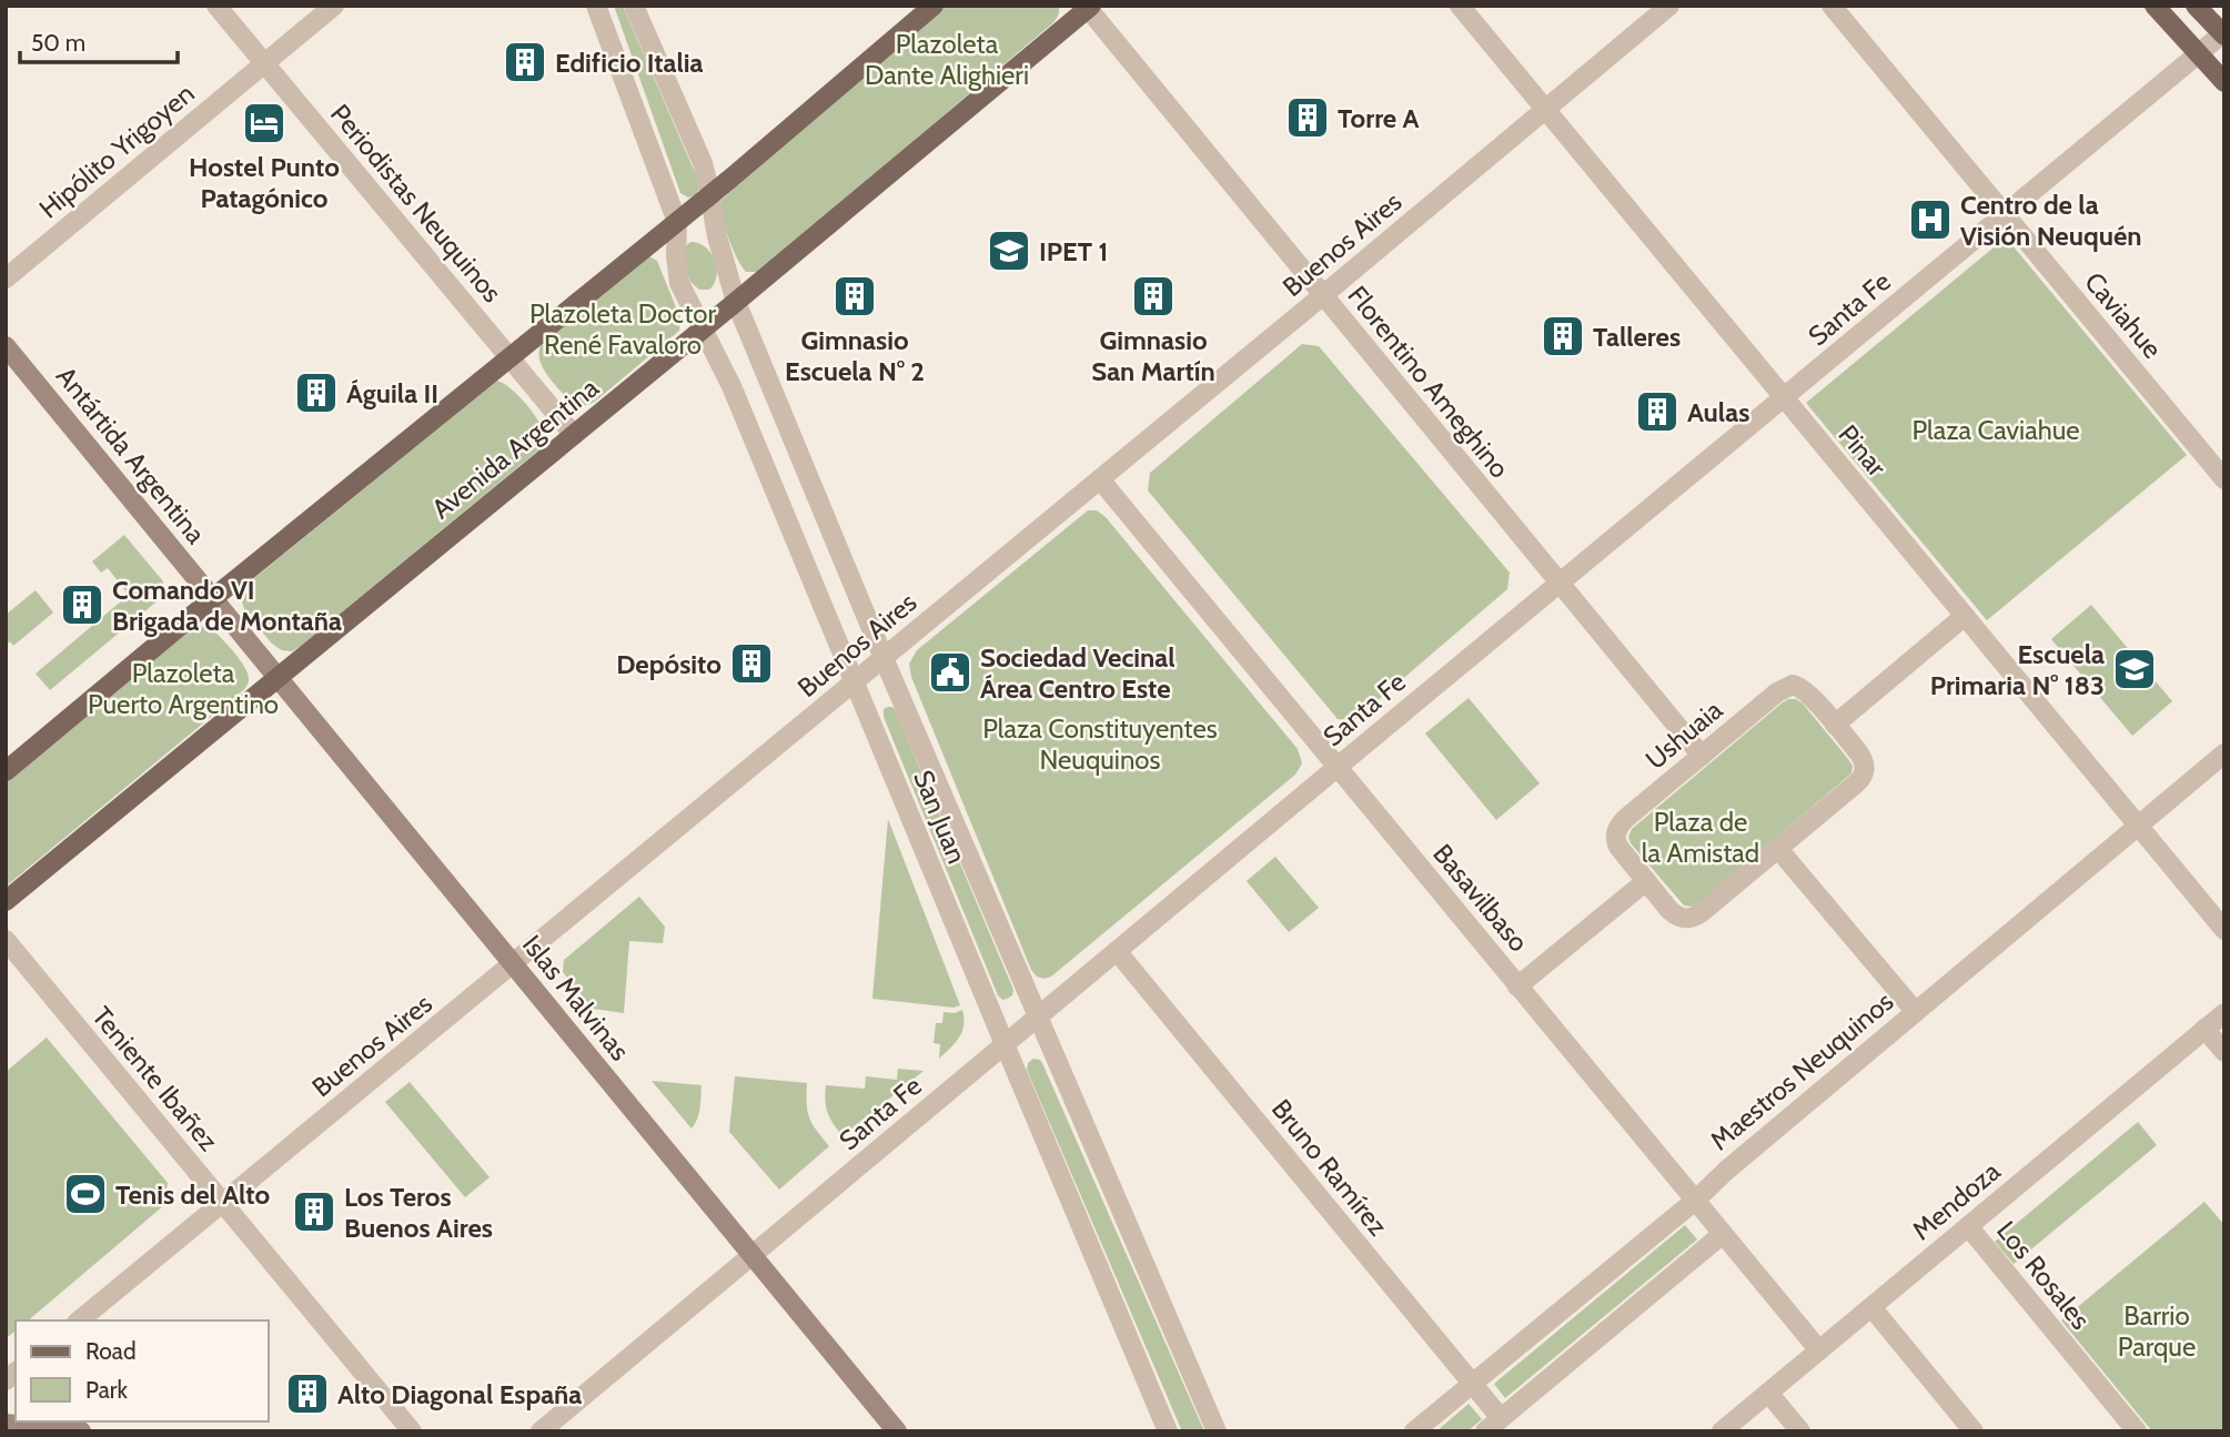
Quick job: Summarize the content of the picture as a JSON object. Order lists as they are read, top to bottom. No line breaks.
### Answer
{"streets":{"main road":["Avenida Argentina","Antártida Argentina","Islas Malvinas"],"street":["Hipólito Yrigoyen","Periodistas Neuquinos","Buenos Aires","Santa Fe","Caviahue","Florentino Ameghino","Pinar","Ushuaia","San Juan","Basavilbaso","Maestros Neuquinos","Teniente Ibañez","Bruno Ramírez","Mendoza","Los Rosales"]},"crossings":[["Hipólito Yrigoyen","Periodistas Neuquinos"],["Periodistas Neuquinos","Avenida Argentina"],["Buenos Aires","Florentino Ameghino"],["Buenos Aires","Pinar"],["Buenos Aires","San Juan"],["Buenos Aires","Basavilbaso"],["Buenos Aires","Islas Malvinas"],["Buenos Aires","Teniente Ibañez"],["Santa Fe","Caviahue"],["Santa Fe","Florentino Ameghino"],["Santa Fe","Pinar"],["Santa Fe","San Juan"],["Santa Fe","Basavilbaso"],["Santa Fe","Islas Malvinas"],["Santa Fe","Bruno Ramírez"],["Florentino Ameghino","Avenida Argentina"],["Florentino Ameghino","Ushuaia"],["Avenida Argentina","San Juan"],["Avenida Argentina","Islas Malvinas"],["Pinar","Maestros Neuquinos"],["Antártida Argentina","Islas Malvinas"],["Basavilbaso","Maestros Neuquinos"],["Basavilbaso","Mendoza"],["Maestros Neuquinos","Bruno Ramírez"],["Mendoza","Los Rosales"]],"parks":["Plazoleta Dante Alighieri","Plazoleta Doctor René Favaloro","Plaza Caviahue","Plazoleta Puerto Argentino","Plaza Constituyentes Neuquinos","Plaza de la Amistad","Barrio Parque"],"places":{"building":["Edificio Italia","Torre A","Gimnasio Escuela N° 2","Gimnasio San Martín","Talleres","Águila II","Aulas","Comando VI Brigada de Montaña","Depósito","Los Teros Buenos Aires","Alto Diagonal España"],"hotel":["Hostel Punto Patagónico"],"hospital":["Centro de la Visión Neuquén"],"school or university":["IPET 1","Escuela Primaria N° 183"],"public building":["Sociedad Vecinal Área Centro Este"],"sports":["Tenis del Alto"]},"legend":["Road","Park"],"scale_bar":"50 m"}
